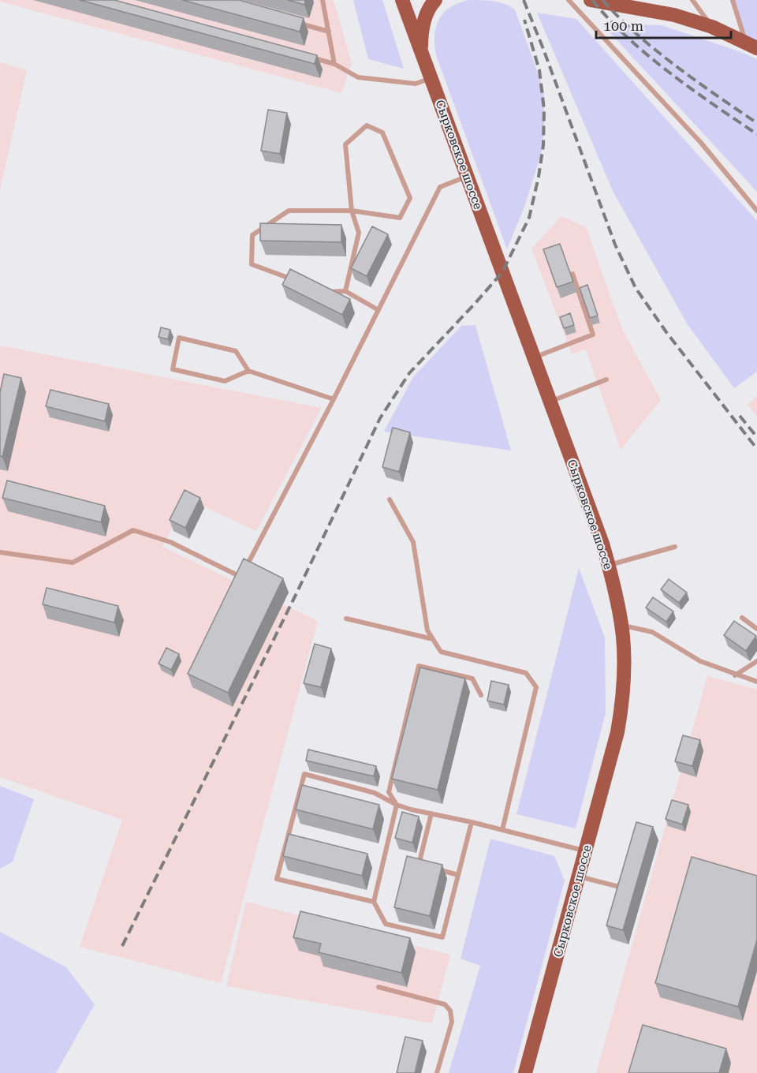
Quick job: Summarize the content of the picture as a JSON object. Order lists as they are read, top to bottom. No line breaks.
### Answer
{"streets":{"main road":["Сырковское шоссе"]},"scale_bar":"100 m"}
